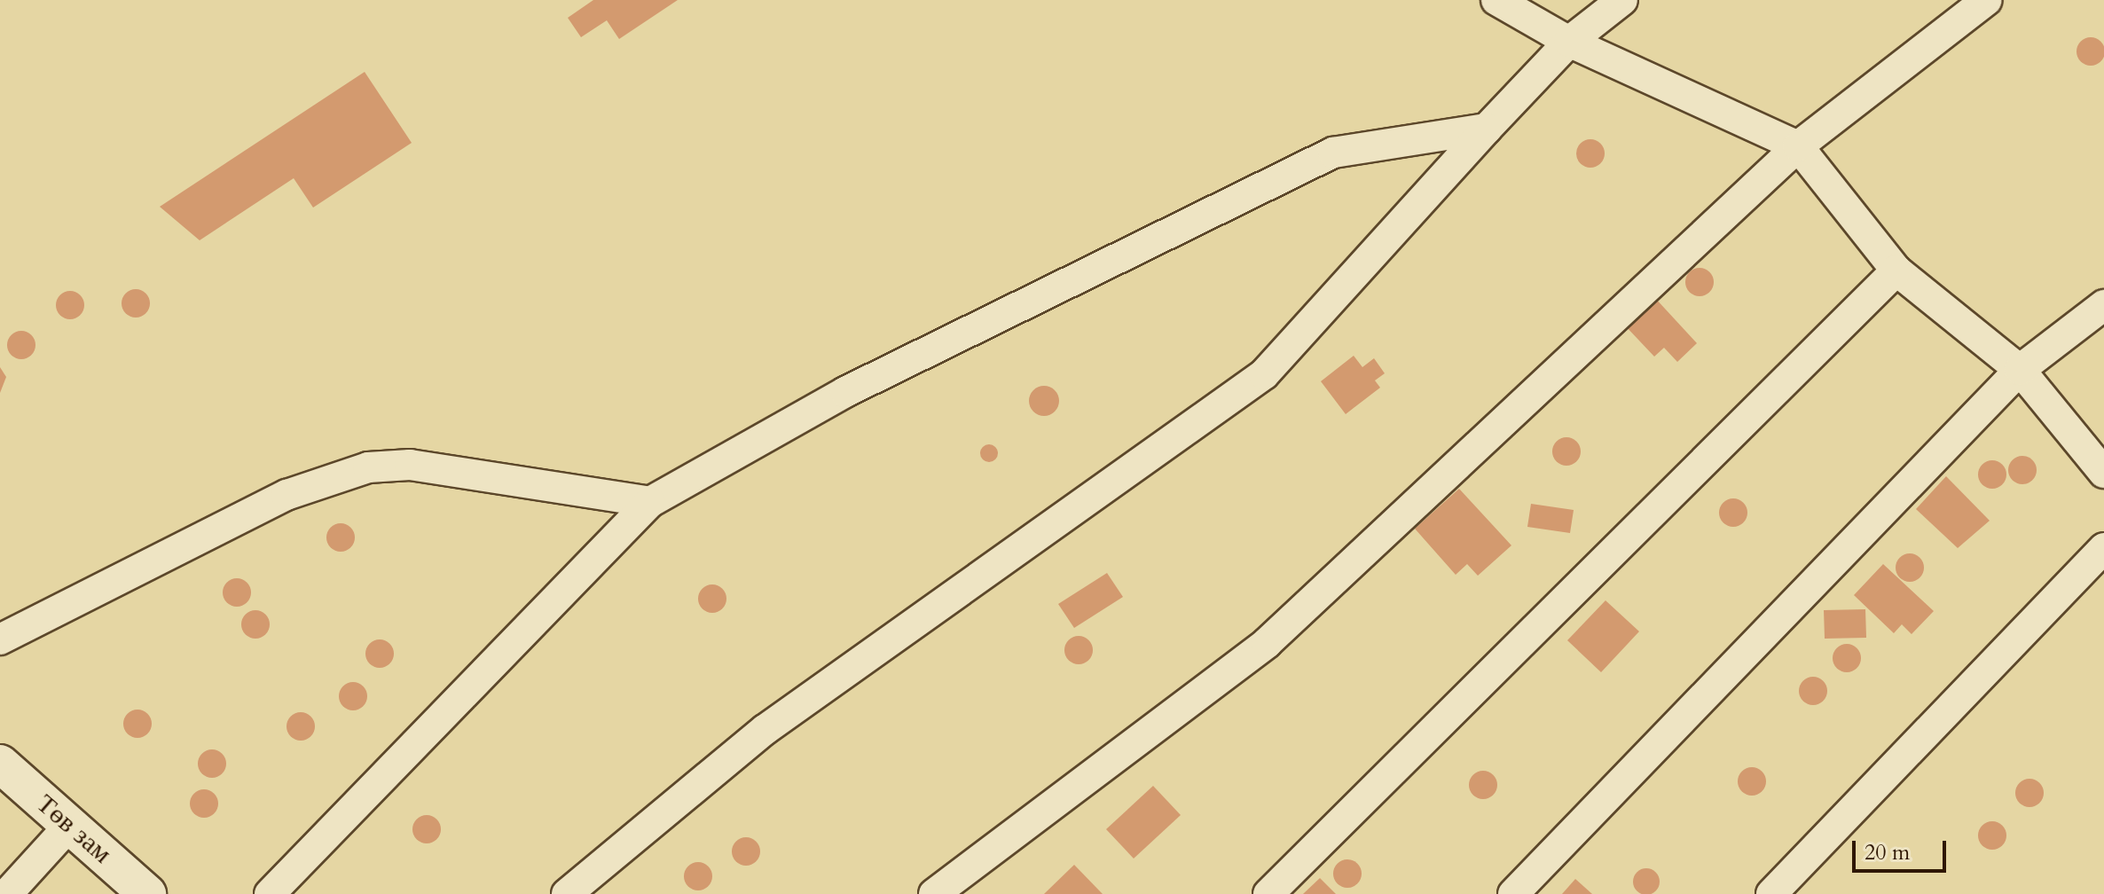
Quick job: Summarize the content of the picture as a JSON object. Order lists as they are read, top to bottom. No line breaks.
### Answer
{"streets":{"street":["Төв зам"]},"scale_bar":"20 m"}
